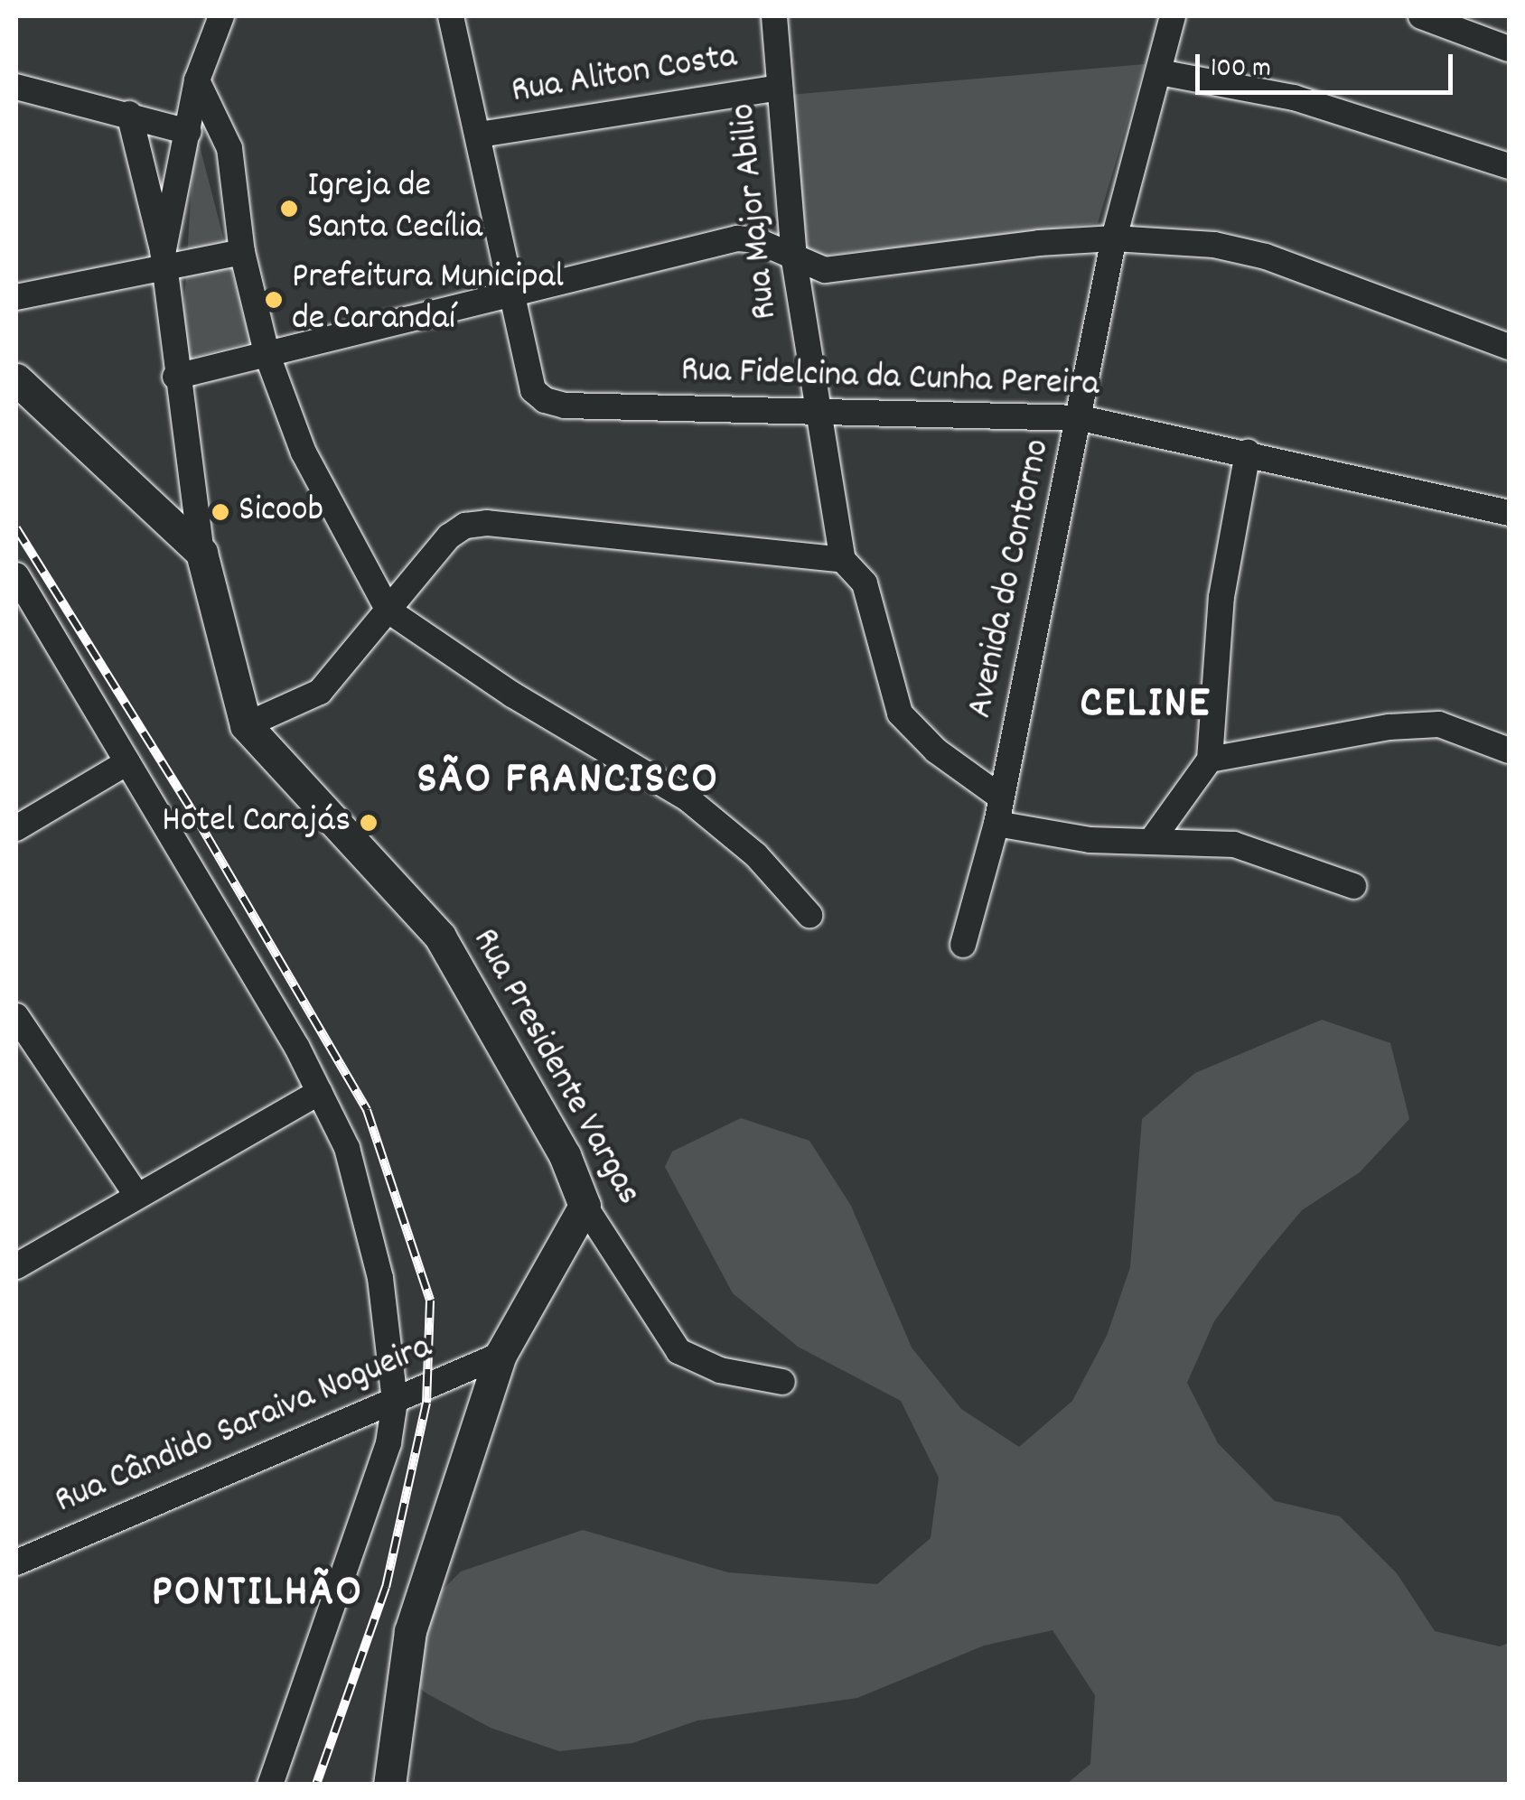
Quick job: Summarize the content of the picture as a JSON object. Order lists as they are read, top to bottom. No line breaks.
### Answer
{"streets":{"main road":["Rua Presidente Vargas"],"street":["Rua Aliton Costa","Rua Major Abilio","Rua Fidelcina da Cunha Pereira","Avenida do Contorno","Rua Cândido Saraiva Nogueira"]},"crossings":[["Rua Aliton Costa","Rua Major Abilio"],["Rua Major Abilio","Rua Fidelcina da Cunha Pereira"],["Rua Fidelcina da Cunha Pereira","Avenida do Contorno"]],"districts":["CELINE","SÃO FRANCISCO","PONTILHÃO"],"places":["Igreja de Santa Cecília","Prefeitura Municipal de Carandaí","Sicoob","Hotel Carajás"],"scale_bar":"100 m"}
